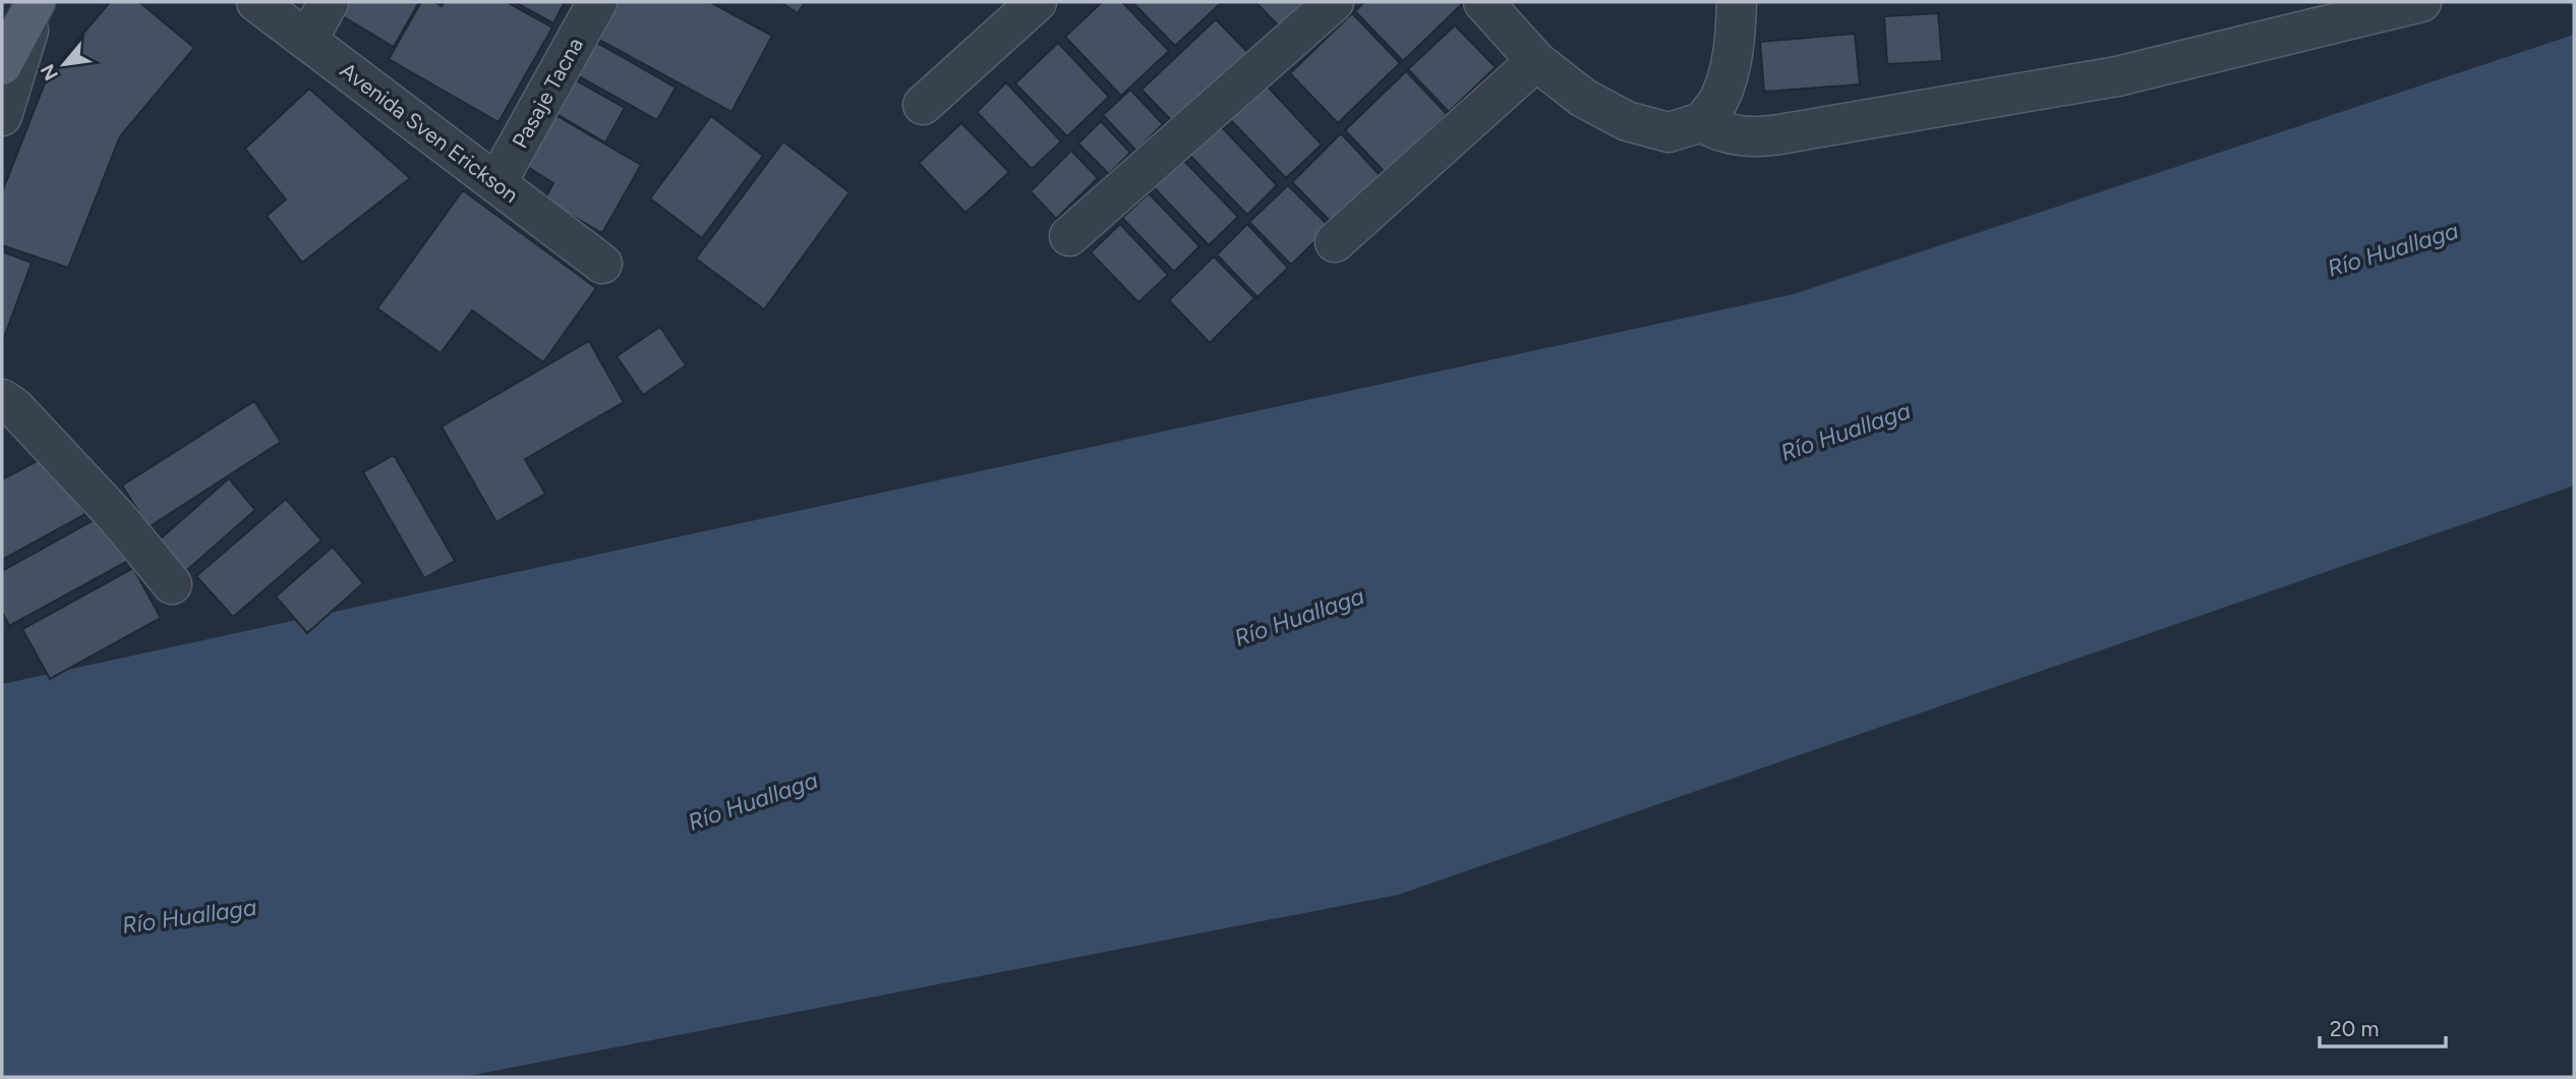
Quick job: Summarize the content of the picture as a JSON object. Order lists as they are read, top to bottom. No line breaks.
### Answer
{"streets":{"street":["Pasaje Tacna","Avenida Sven Erickson"]},"crossings":[["Pasaje Tacna","Avenida Sven Erickson"]],"water":["Río Huallaga"],"scale_bar":"20 m","north":"bottom left"}
